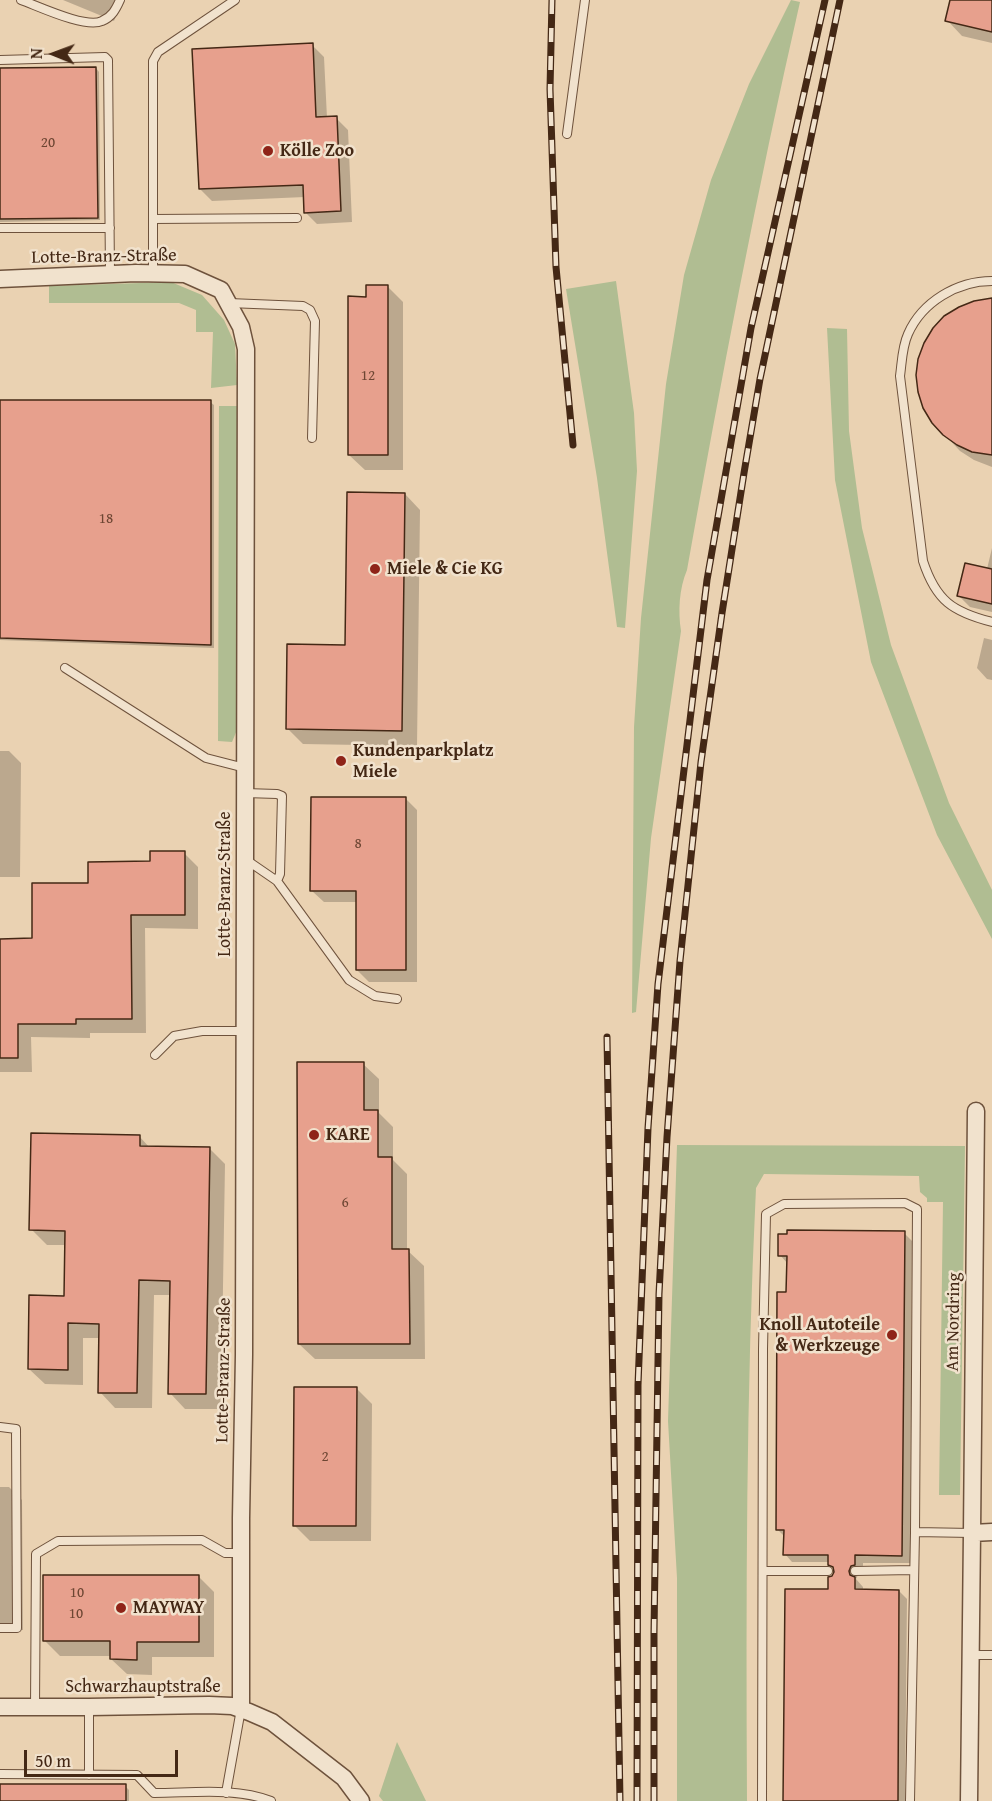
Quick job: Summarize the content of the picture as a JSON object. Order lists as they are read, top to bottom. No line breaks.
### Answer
{"streets":{"street":["Lotte-Branz-Straße","Am Nordring","Schwarzhauptstraße"]},"crossings":[["Lotte-Branz-Straße","Schwarzhauptstraße"]],"places":["Kölle Zoo","Miele & Cie KG","Kundenparkplatz Miele","KARE","Knoll Autoteile & Werkzeuge","MAYWAY"],"house_numbers":["20","12","18","8","6","2","10","10"],"scale_bar":"50 m","north":"left"}
